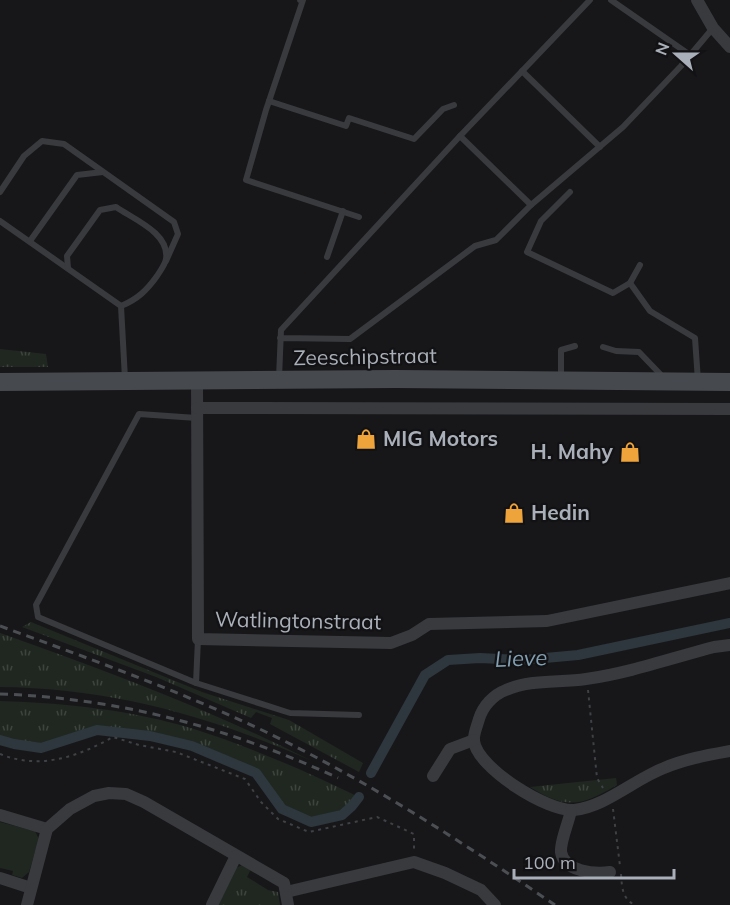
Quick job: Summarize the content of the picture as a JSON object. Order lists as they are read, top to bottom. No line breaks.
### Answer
{"streets":{"main road":["Zeeschipstraat"],"street":["Watlingtonstraat"]},"crossings":[["Zeeschipstraat","Watlingtonstraat"]],"water":["Lieve"],"places":{"shop":["MIG Motors","H. Mahy","Hedin"]},"scale_bar":"100 m","north":"left"}
